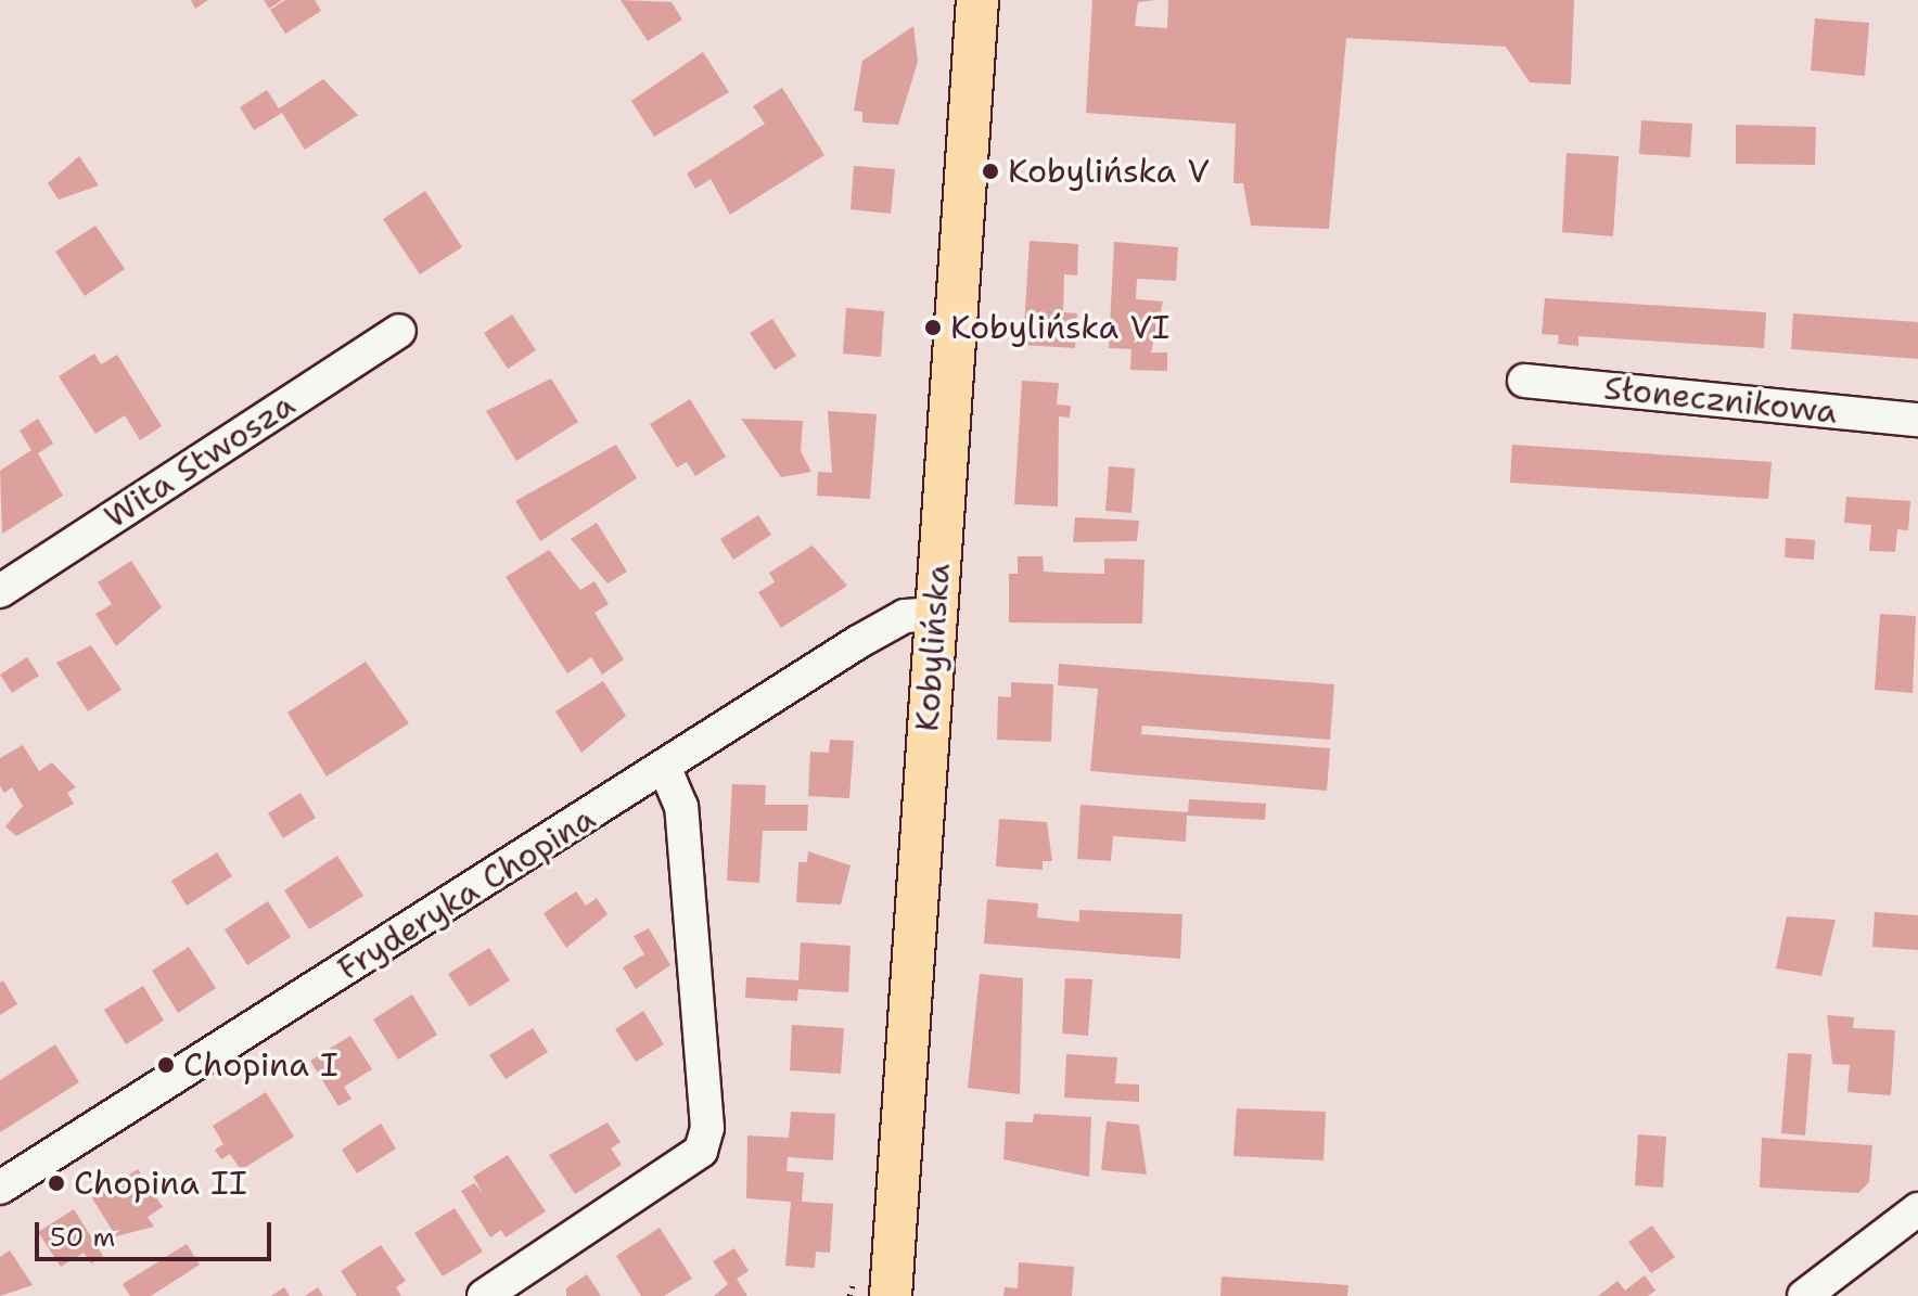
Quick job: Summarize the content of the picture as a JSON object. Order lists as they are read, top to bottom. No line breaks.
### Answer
{"streets":{"main road":["Kobylińska"],"street":["Słonecznikowa","Wita Stwosza","Fryderyka Chopina"]},"crossings":[["Kobylińska","Fryderyka Chopina"]],"places":["Kobylińska V","Kobylińska VI","Chopina I","Chopina II"],"scale_bar":"50 m"}
